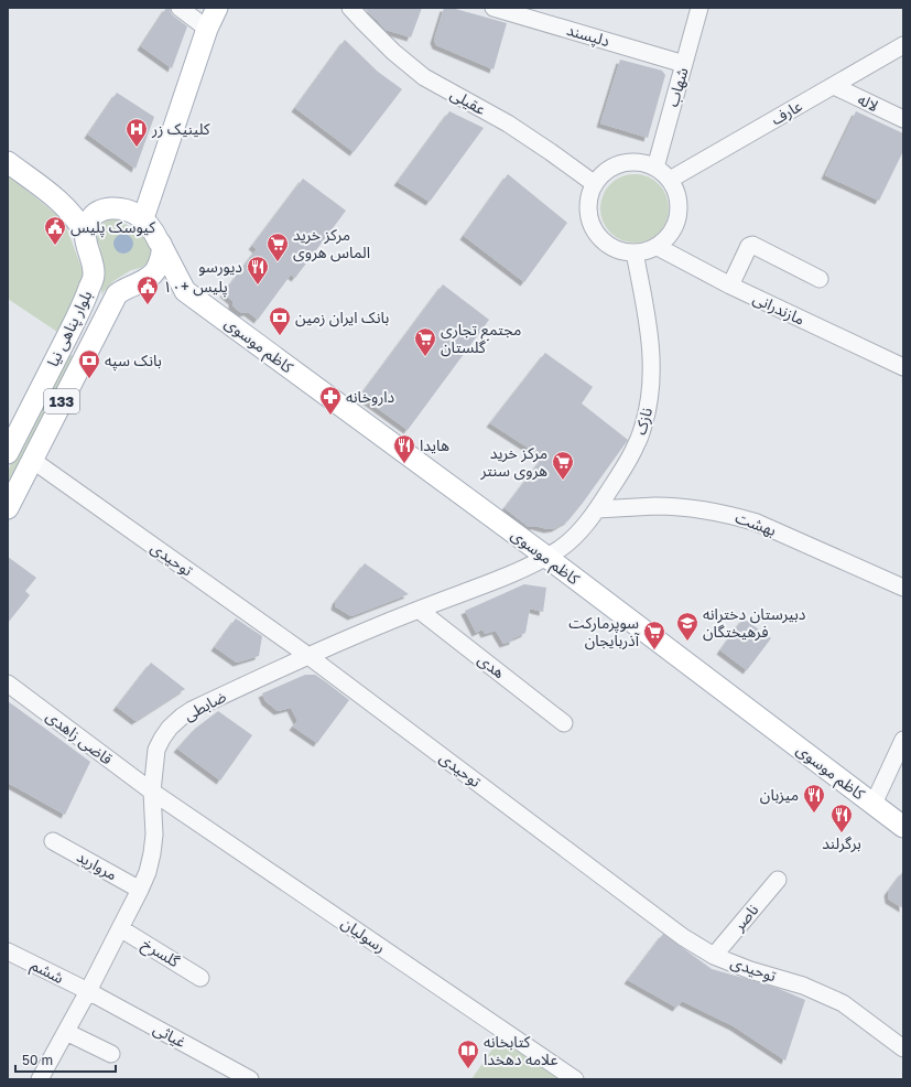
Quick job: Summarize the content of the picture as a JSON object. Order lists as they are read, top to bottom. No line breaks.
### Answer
{"streets":{"main road":["بلوار پناهی نیا","کاظم موسوی","133"],"street":["دلپسند","شهاب","عقیلی","لاله","عارف","مازندرانی","نازک","بهشت","توحیدی","هدی","ضابطی","قاضی زاهدی","مروارید","ناصر","رسولیان","گلسرخ","ششم","غیاثی"]},"crossings":[["دلپسند","شهاب"],["شهاب","عقیلی"],["شهاب","عارف"],["شهاب","مازندرانی"],["شهاب","نازک"],["عقیلی","عارف"],["عقیلی","مازندرانی"],["عقیلی","نازک"],["لاله","عارف"],["عارف","مازندرانی"],["عارف","نازک"],["مازندرانی","نازک"],["بلوار پناهی نیا","کاظم موسوی"],["بلوار پناهی نیا","توحیدی"],["کاظم موسوی","نازک"],["کاظم موسوی","ضابطی"],["نازک","بهشت"],["نازک","ضابطی"],["توحیدی","ضابطی"],["توحیدی","ناصر"],["هدی","ضابطی"],["ضابطی","قاضی زاهدی"],["ضابطی","مروارید"],["ضابطی","رسولیان"],["ضابطی","گلسرخ"],["ضابطی","ششم"],["ضابطی","غیاثی"],["قاضی زاهدی","رسولیان"],["ششم","غیاثی"]],"places":{"hospital":["کلینیک زر"],"public building":["کیوسک پلیس","پلیس +۱۰"],"supermarket":["مرکز خرید الماس هروی","مجتمع تجاری گلستان","مرکز خرید هروی سنتر","سوپرمارکت آذربایجان"],"restaurant":["دیورسو","هایدا","میزبان","برگرلند"],"bank":["بانک ایران زمین","بانک سپه"],"pharmacy":["داروخانه"],"school or university":["دبیرستان دخترانه فرهیختگان"],"library":["کتابخانه علامه دهخدا"]},"scale_bar":"50 m"}
